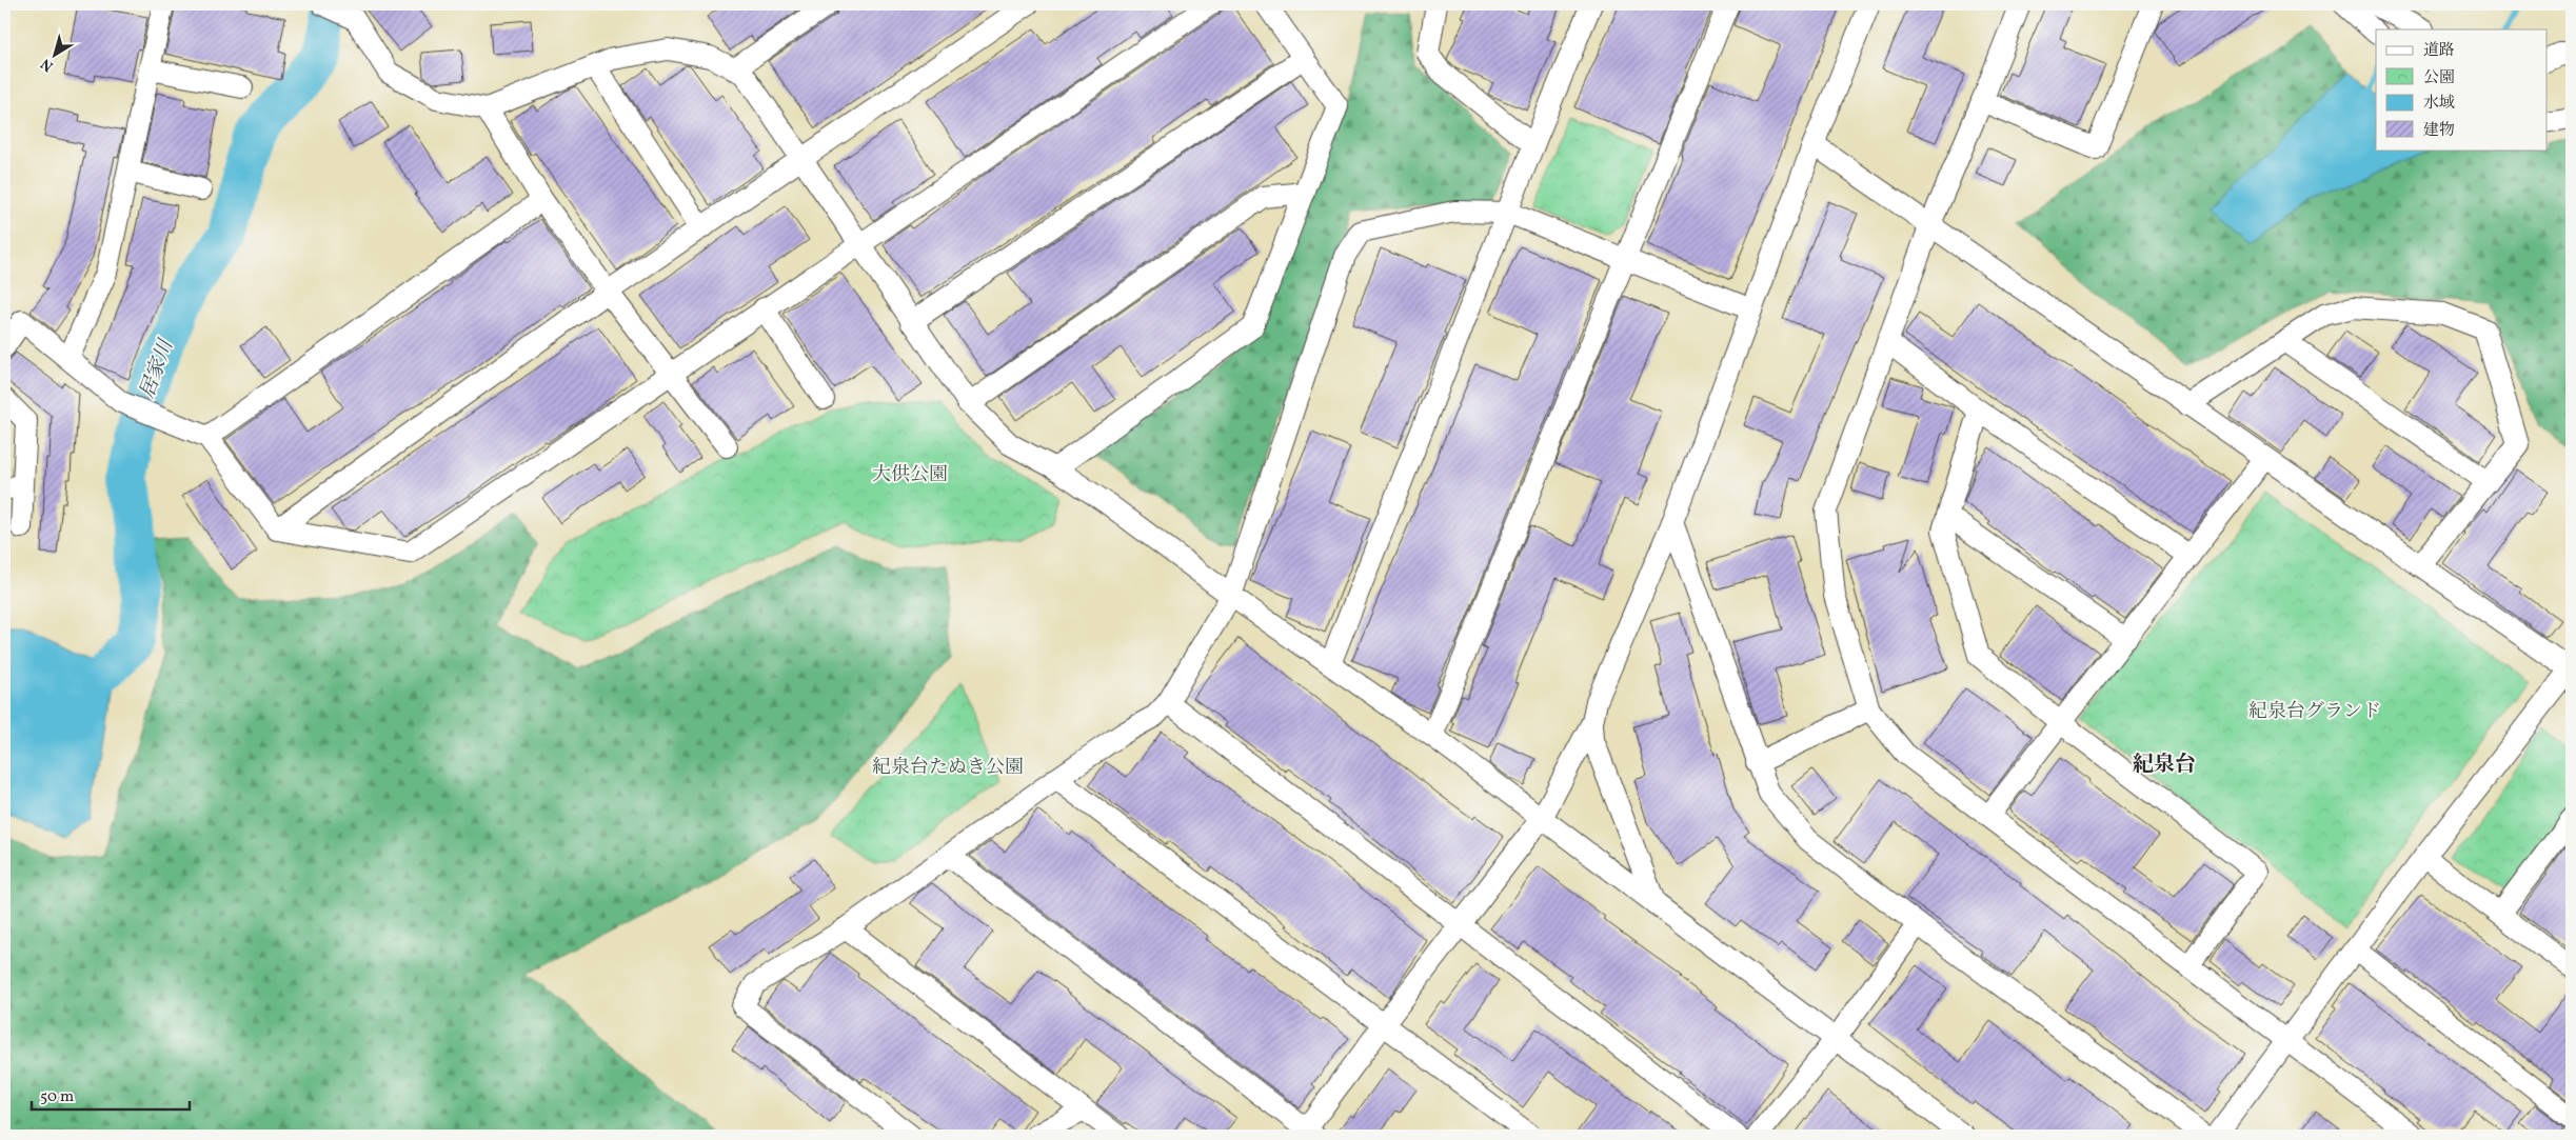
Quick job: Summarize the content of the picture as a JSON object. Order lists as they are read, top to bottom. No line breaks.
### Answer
{"districts":["紀泉台"],"water":["居家川"],"parks":["大供公園","紀泉台グランド","紀泉台たぬき公園"],"legend":["道路","公園","水域","建物"],"scale_bar":"50 m","north":"bottom left"}
